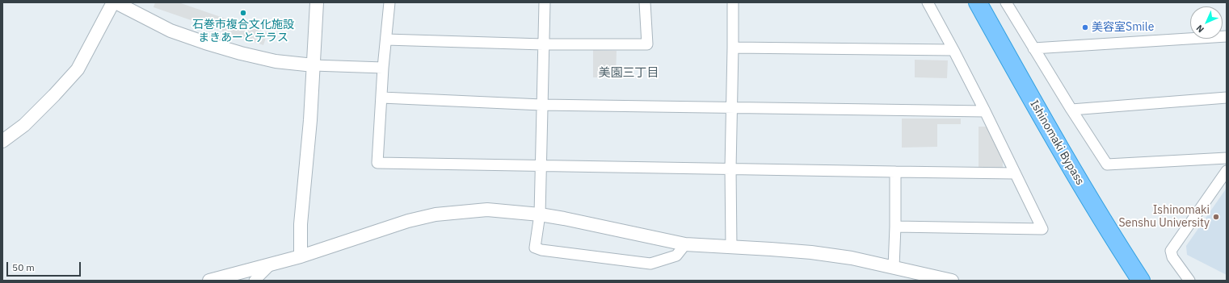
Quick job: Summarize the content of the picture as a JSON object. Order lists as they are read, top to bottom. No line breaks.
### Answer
{"streets":{"highway":["Ishinomaki Bypass"]},"districts":["美園三丁目"],"places":["石巻市複合文化施設 まきあーとテラス","美容室Smile","Ishinomaki Senshu University"],"scale_bar":"50 m","north":"bottom left"}
